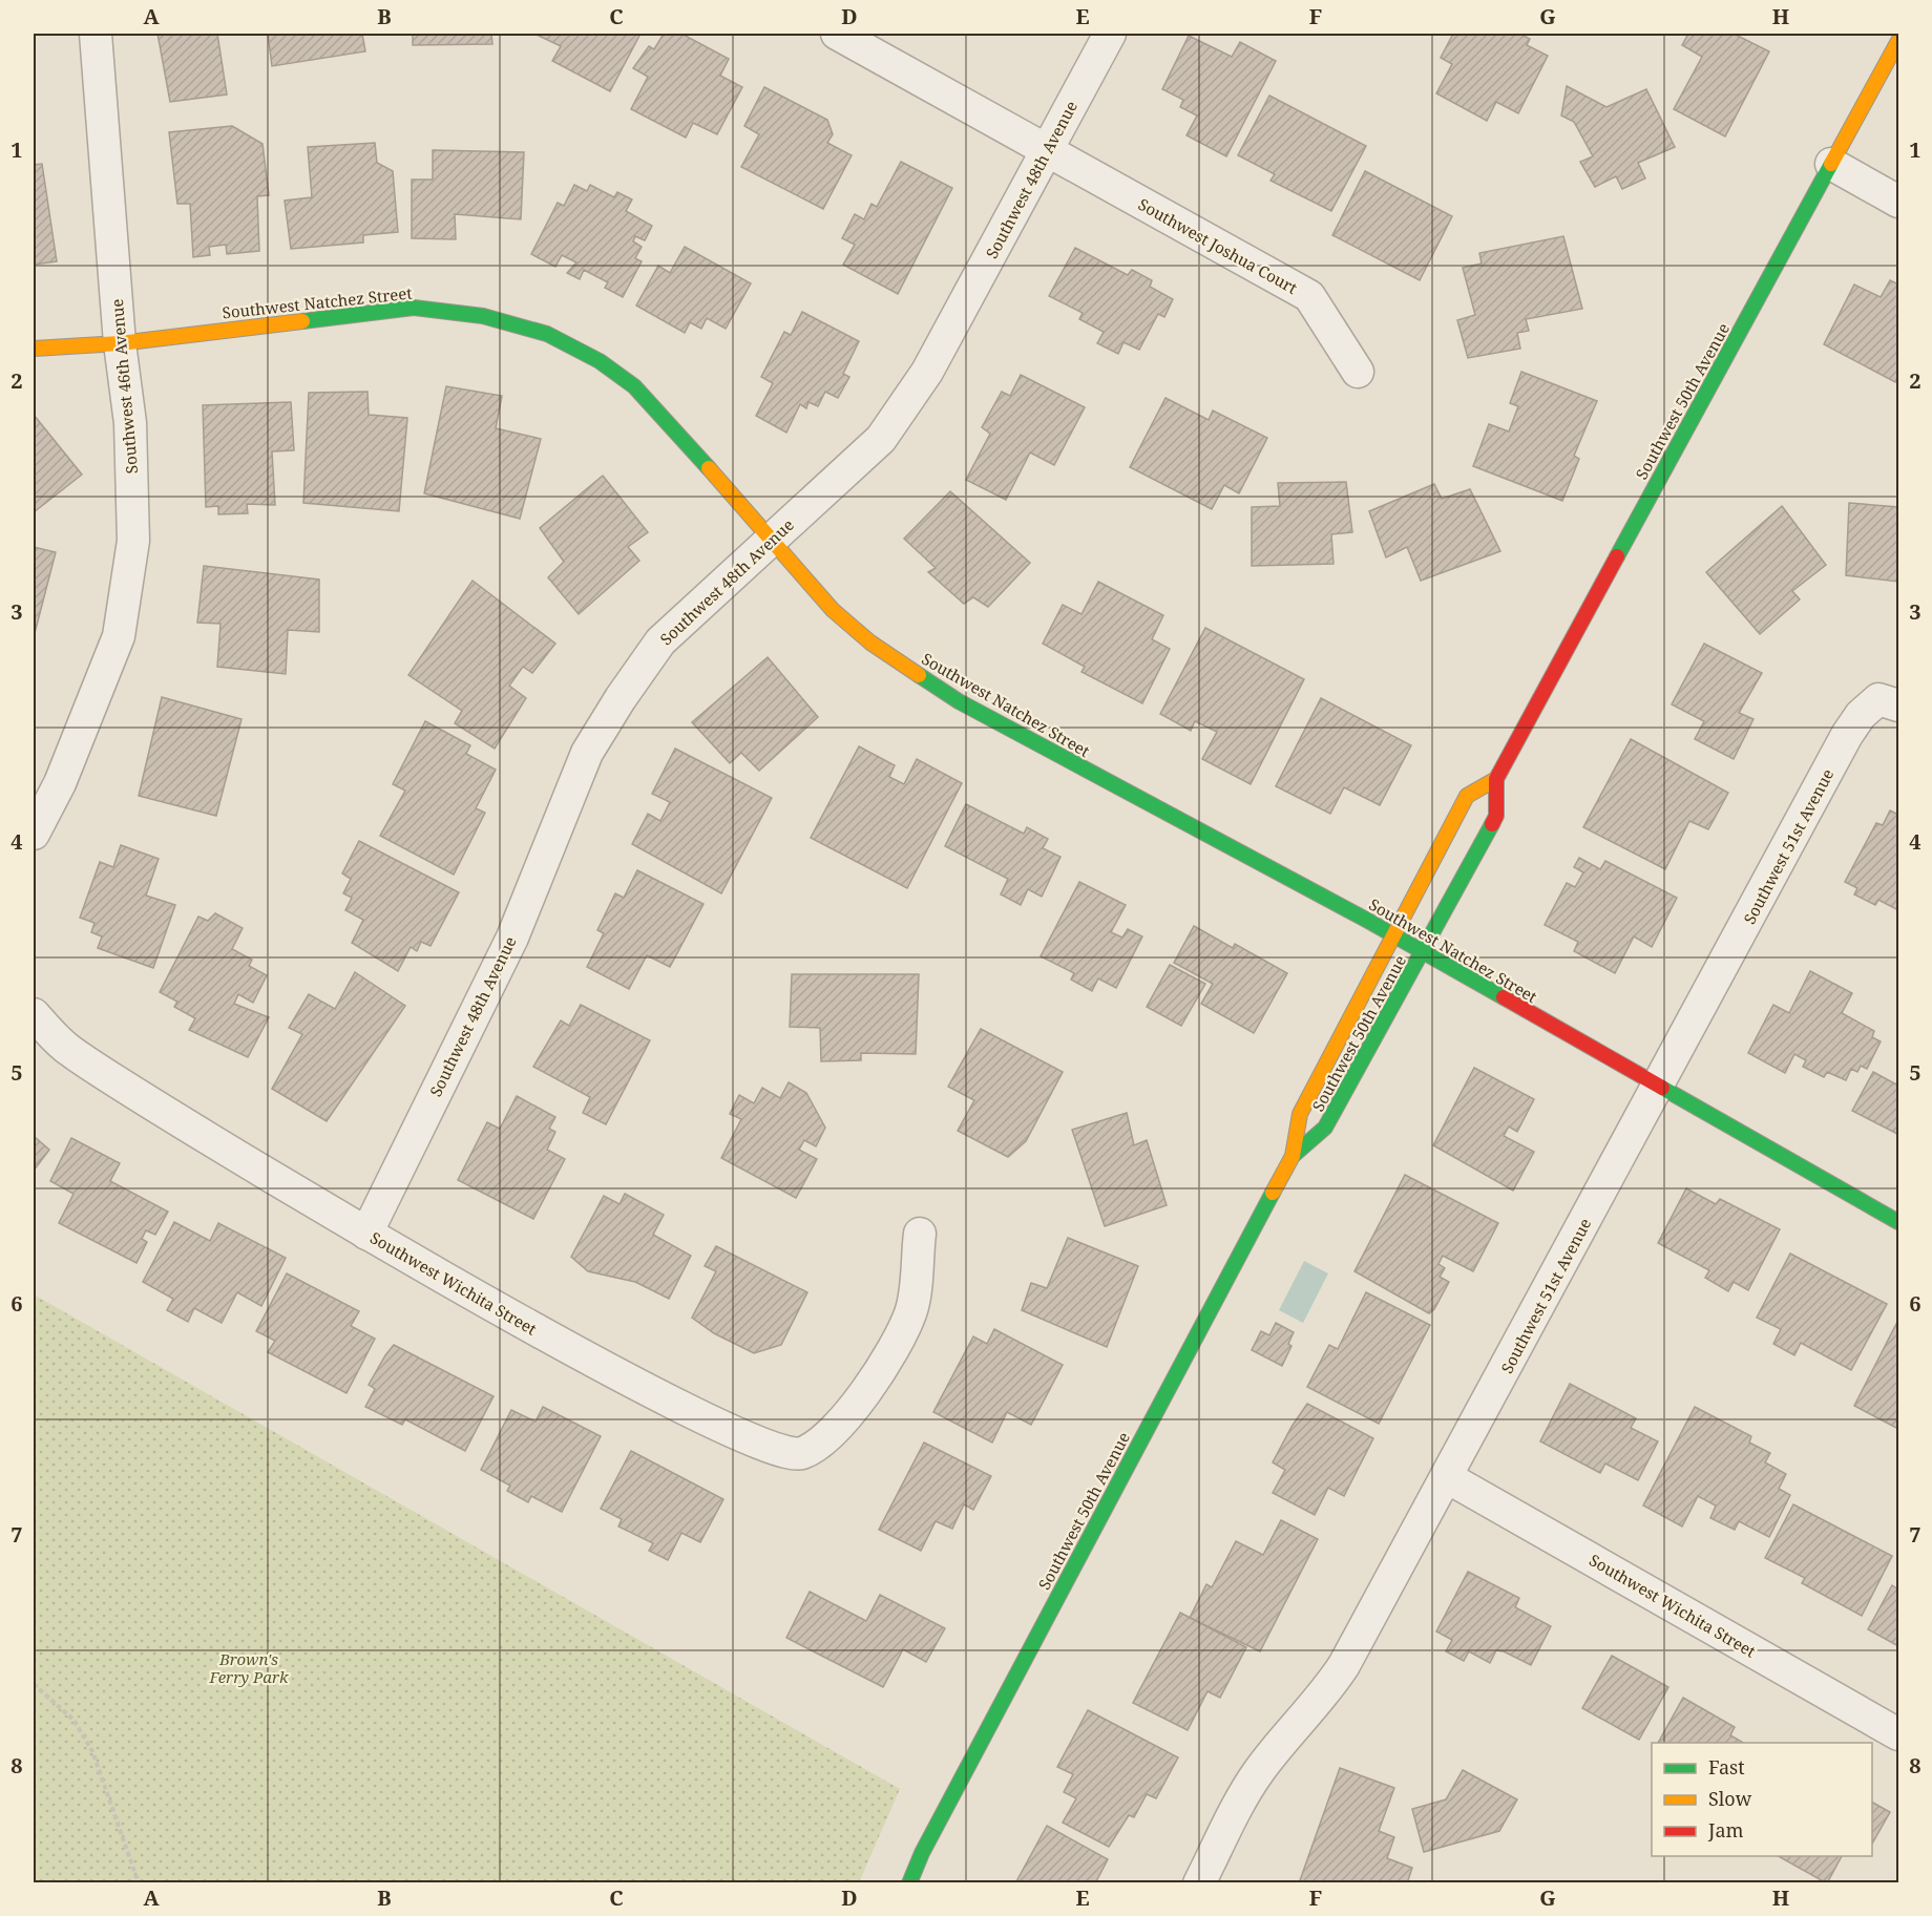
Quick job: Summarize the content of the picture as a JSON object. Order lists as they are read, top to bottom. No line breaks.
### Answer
{"streets":{"street":["Southwest 48th Avenue","Southwest Joshua Court","Southwest Natchez Street","Southwest 46th Avenue","Southwest 50th Avenue","Southwest 51st Avenue","Southwest Wichita Street"]},"crossings":[["Southwest 48th Avenue","Southwest Joshua Court"],["Southwest 48th Avenue","Southwest Natchez Street"],["Southwest 48th Avenue","Southwest Wichita Street"],["Southwest Natchez Street","Southwest 46th Avenue"],["Southwest Natchez Street","Southwest 50th Avenue"],["Southwest Natchez Street","Southwest 51st Avenue"],["Southwest 51st Avenue","Southwest Wichita Street"]],"parks":["Brown's Ferry Park"],"legend":["Fast","Slow","Jam"],"grid":{"columns":["A","B","C","D","E","F","G","H"],"rows":["1","2","3","4","5","6","7","8"]}}
